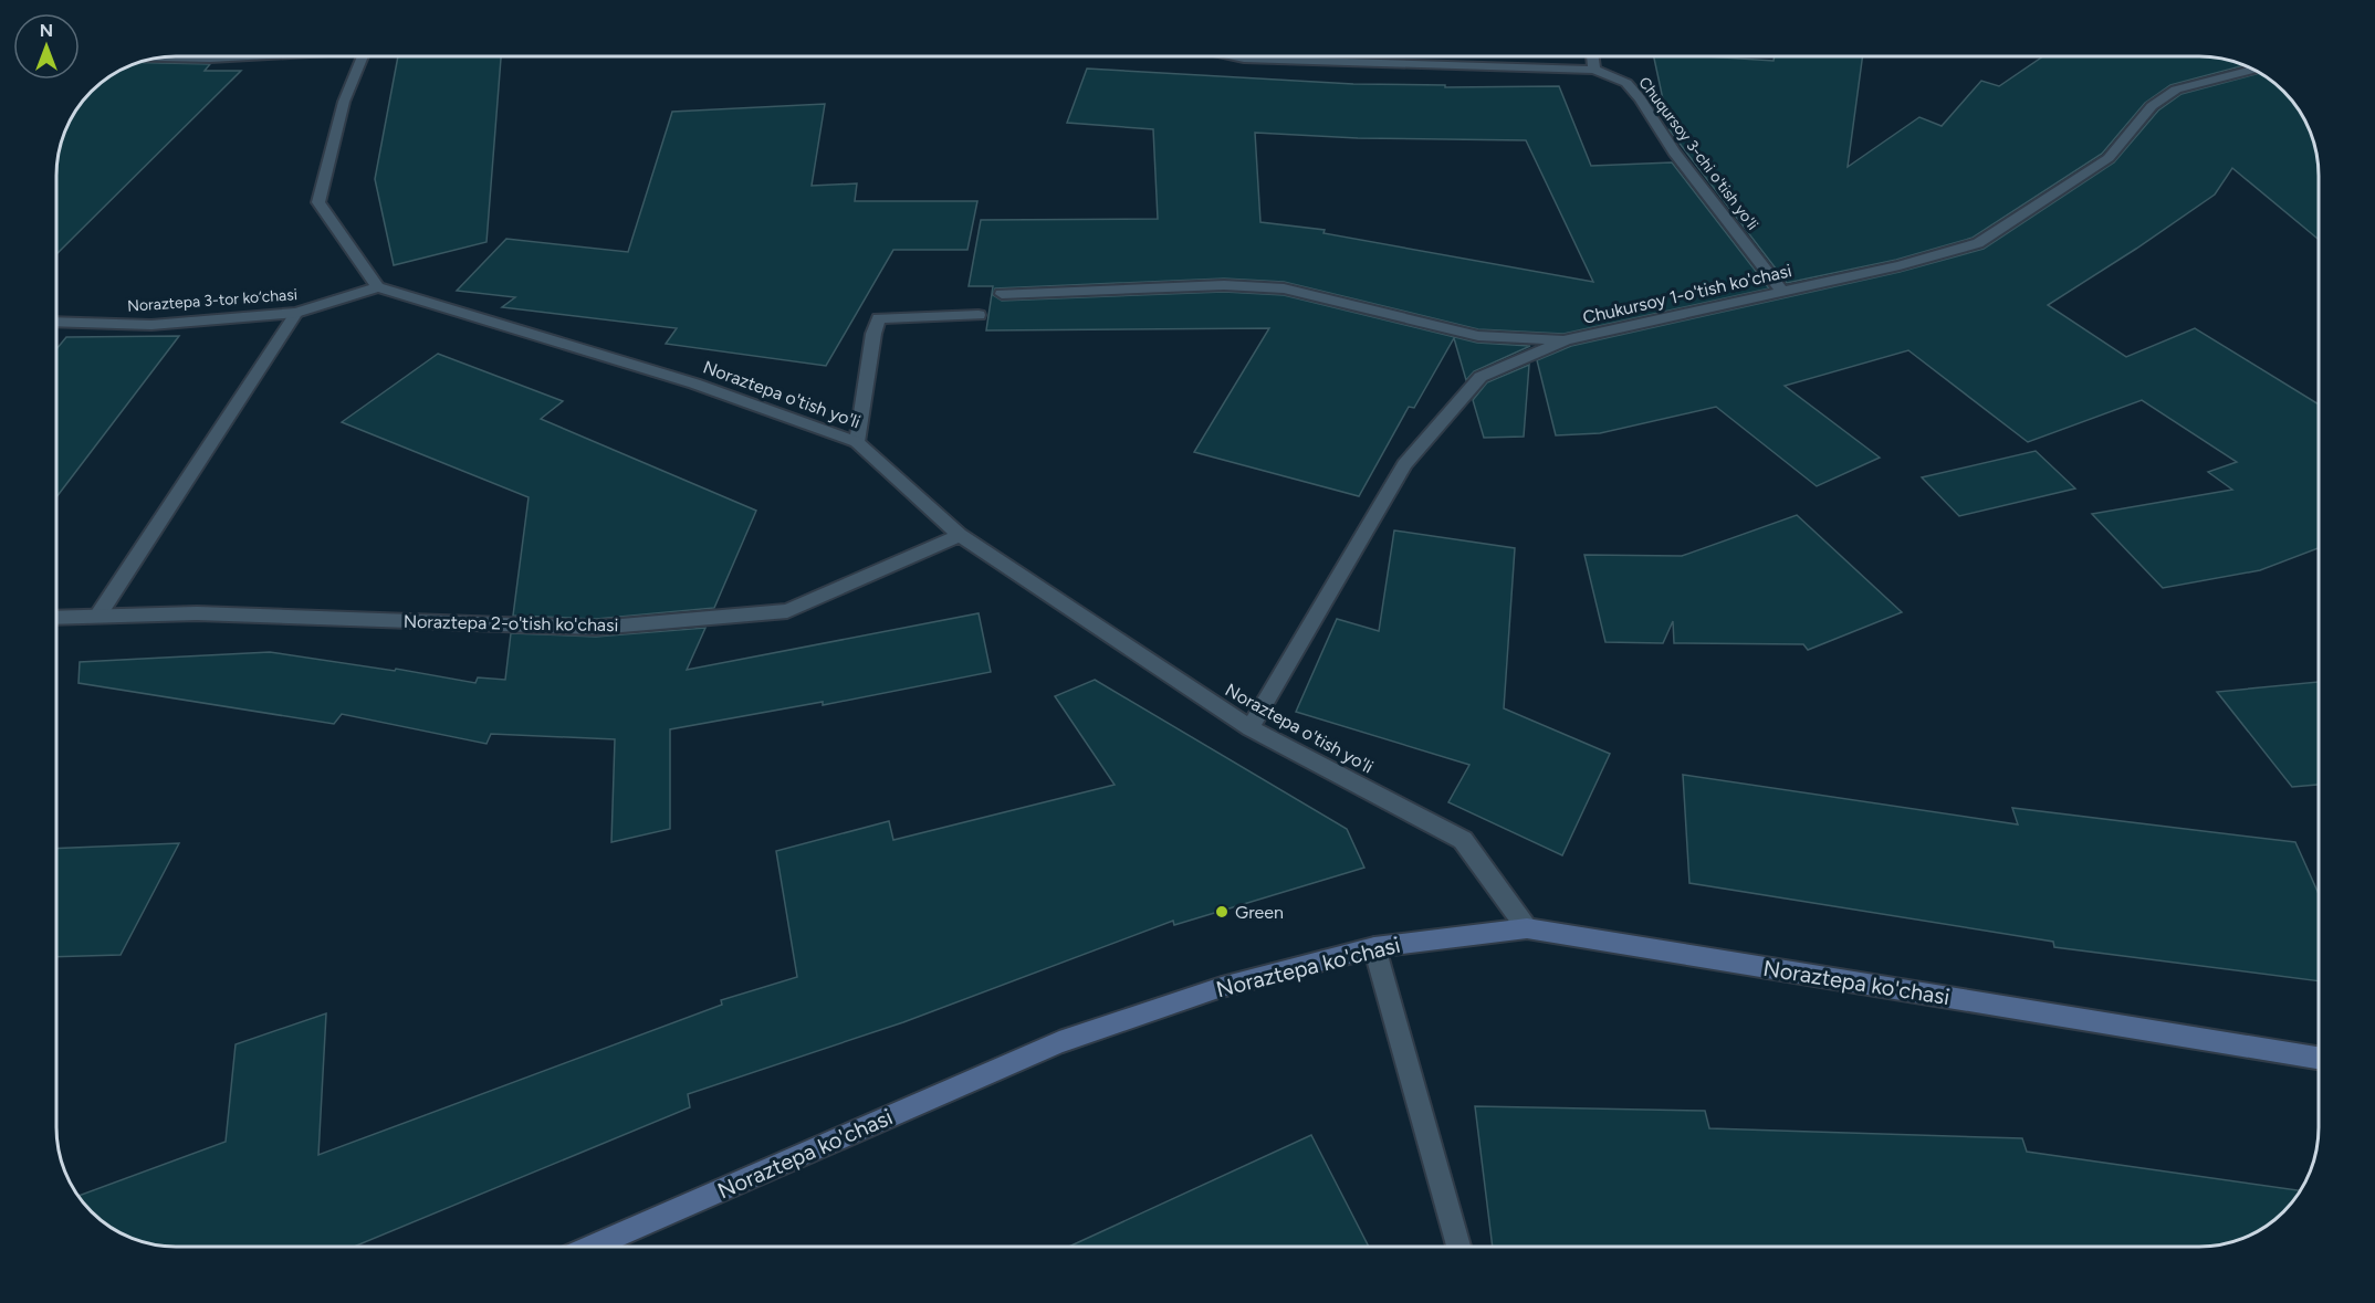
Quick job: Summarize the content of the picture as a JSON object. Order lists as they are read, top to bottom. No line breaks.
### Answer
{"streets":{"main road":["Noraztepa ko'chasi"],"street":["Chuqursoy 3-chi o'tish yo'li","Chukursoy 1-o'tish ko'chasi","Noraztepa 3-tor ko‘chasi","Noraztepa o'tish yo'li","Noraztepa 2-o'tish ko'chasi"]},"crossings":[["Chuqursoy 3-chi o'tish yo'li","Chukursoy 1-o'tish ko'chasi"],["Chukursoy 1-o'tish ko'chasi","Noraztepa o'tish yo'li"],["Noraztepa 3-tor ko‘chasi","Noraztepa o'tish yo'li"],["Noraztepa o'tish yo'li","Noraztepa 2-o'tish ko'chasi"],["Noraztepa o'tish yo'li","Noraztepa ko'chasi"]],"places":["Green"],"north":"top"}
